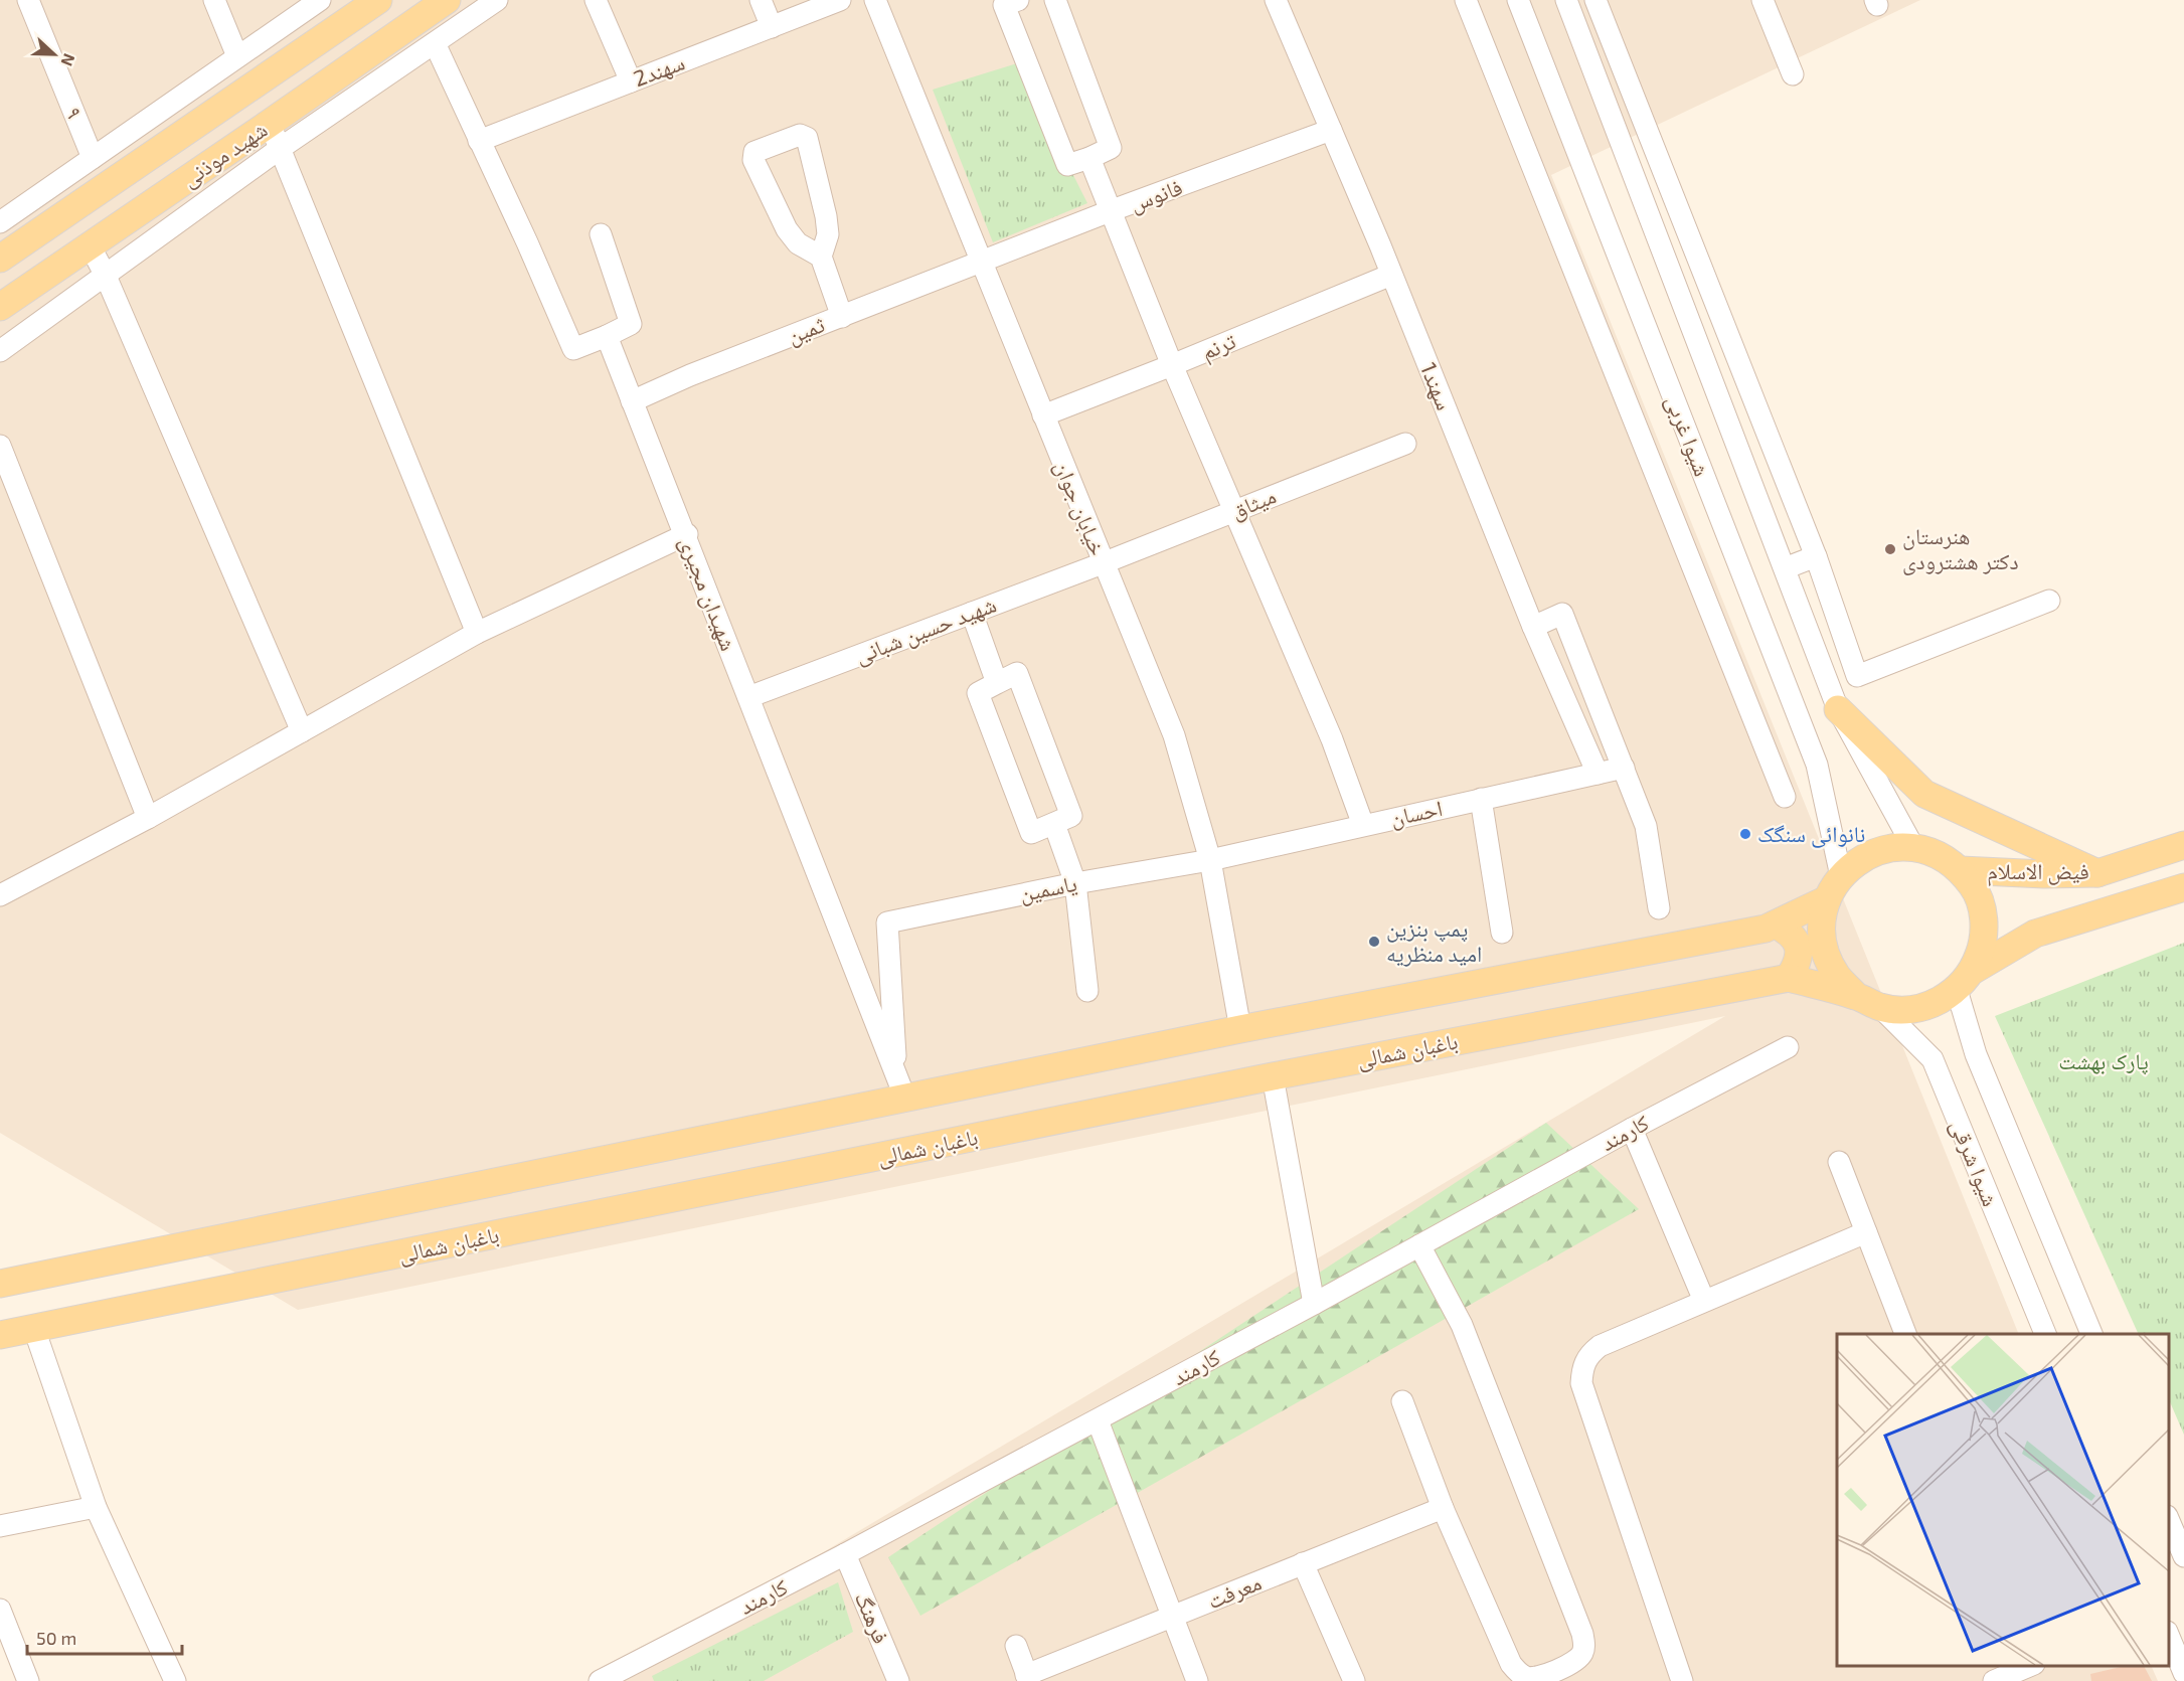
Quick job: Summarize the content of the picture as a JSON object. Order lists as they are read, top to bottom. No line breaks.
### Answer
{"streets":{"main road":["شهید موذنی","فیض الاسلام","باغبان شمالی"],"street":["2سهند","۹","فانوس","ثمین","ترنم","1سهند","شیوا غربی","میثاق","خیابان جوان","شهیدان مجیری","شهید حسین شبانی","احسان","یاسمین","کارمند","شیوا شرقی","معرفت","فرهنگ"]},"crossings":[["فانوس","ثمین"],["فانوس","1سهند"],["فانوس","خیابان جوان"],["ثمین","خیابان جوان"],["ثمین","شهیدان مجیری"],["ترنم","1سهند"],["ترنم","خیابان جوان"],["1سهند","احسان"],["شیوا غربی","فیض الاسلام"],["شیوا غربی","باغبان شمالی"],["شیوا غربی","شیوا شرقی"],["میثاق","خیابان جوان"],["میثاق","شهید حسین شبانی"],["خیابان جوان","شهید حسین شبانی"],["خیابان جوان","احسان"],["خیابان جوان","یاسمین"],["شهیدان مجیری","شهید حسین شبانی"],["شهیدان مجیری","یاسمین"],["احسان","یاسمین"],["فیض الاسلام","باغبان شمالی"],["فیض الاسلام","شیوا شرقی"],["باغبان شمالی","شیوا شرقی"],["کارمند","فرهنگ"]],"parks":["پارک بهشت"],"places":["هنرستان دکتر هشترودی","نانوائی سنگک","پمپ بنزین امید منظریه"],"scale_bar":"50 m","north":"right"}
